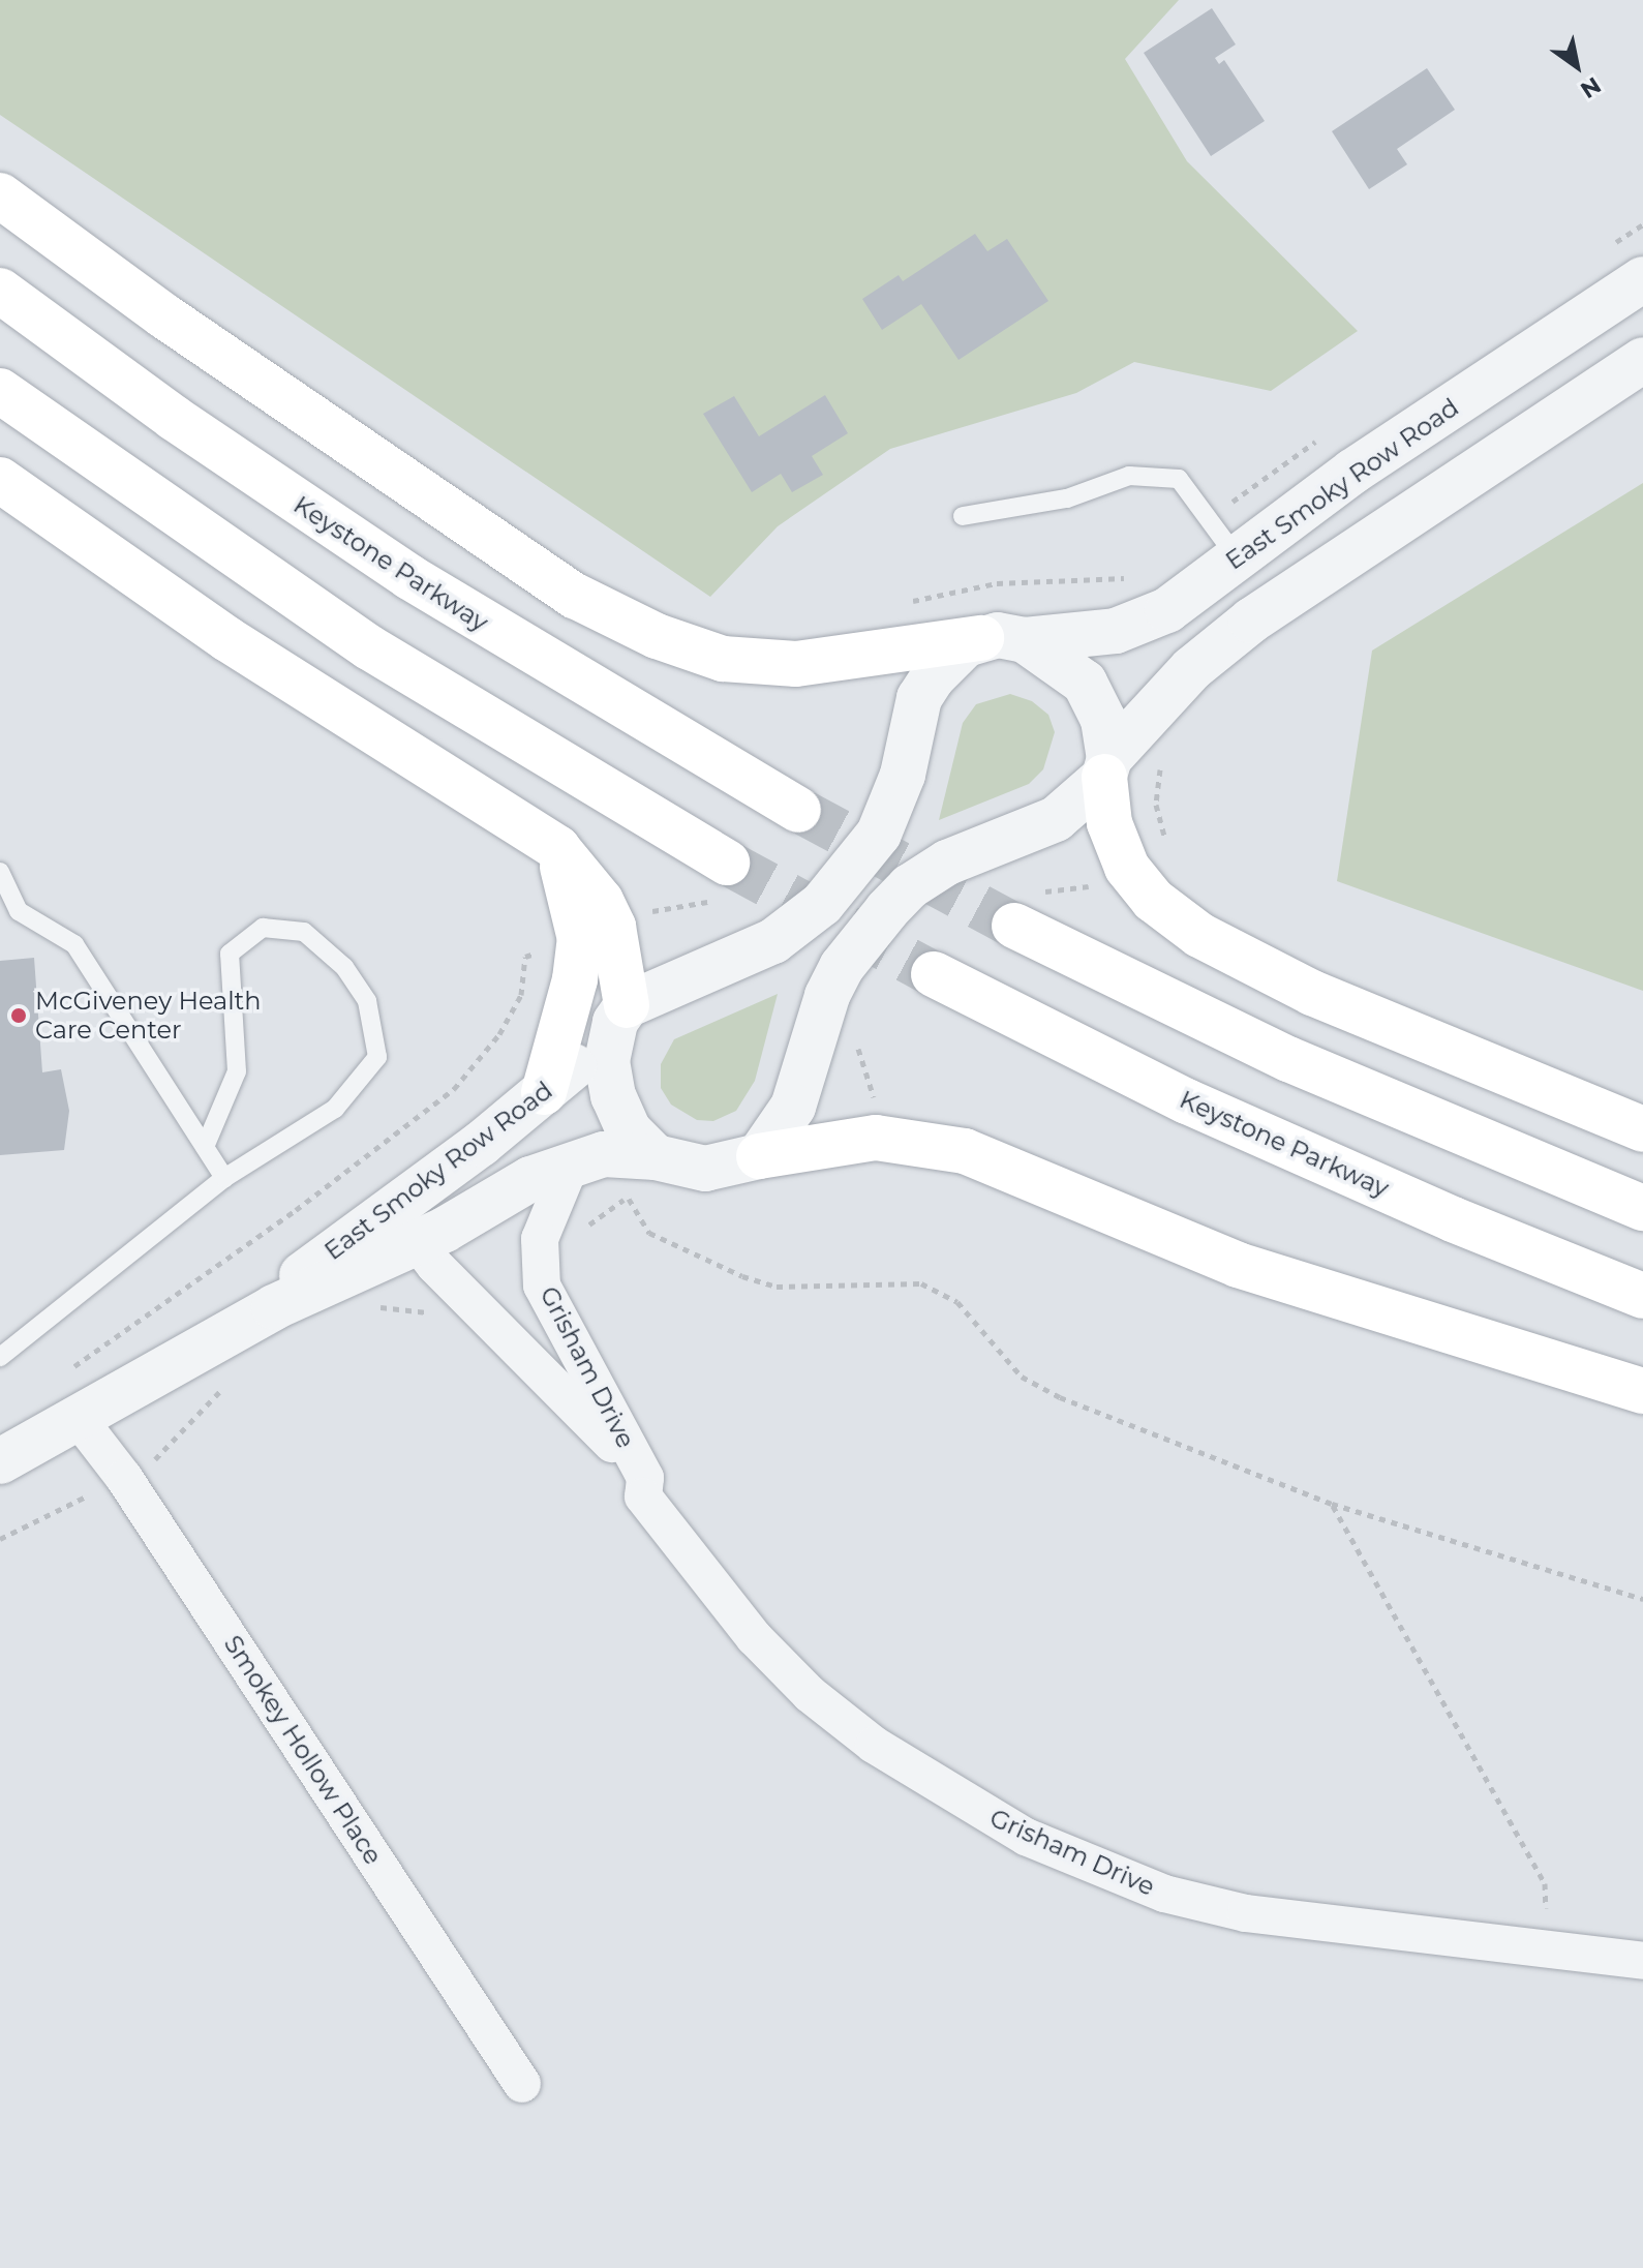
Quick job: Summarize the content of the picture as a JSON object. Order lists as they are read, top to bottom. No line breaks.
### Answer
{"streets":{"highway":["Keystone Parkway"],"street":["East Smoky Row Road","Grisham Drive","Smokey Hollow Place"]},"crossings":[["East Smoky Row Road","Grisham Drive"],["East Smoky Row Road","Smokey Hollow Place"]],"places":["McGiveney Health Care Center"],"north":"bottom right"}
